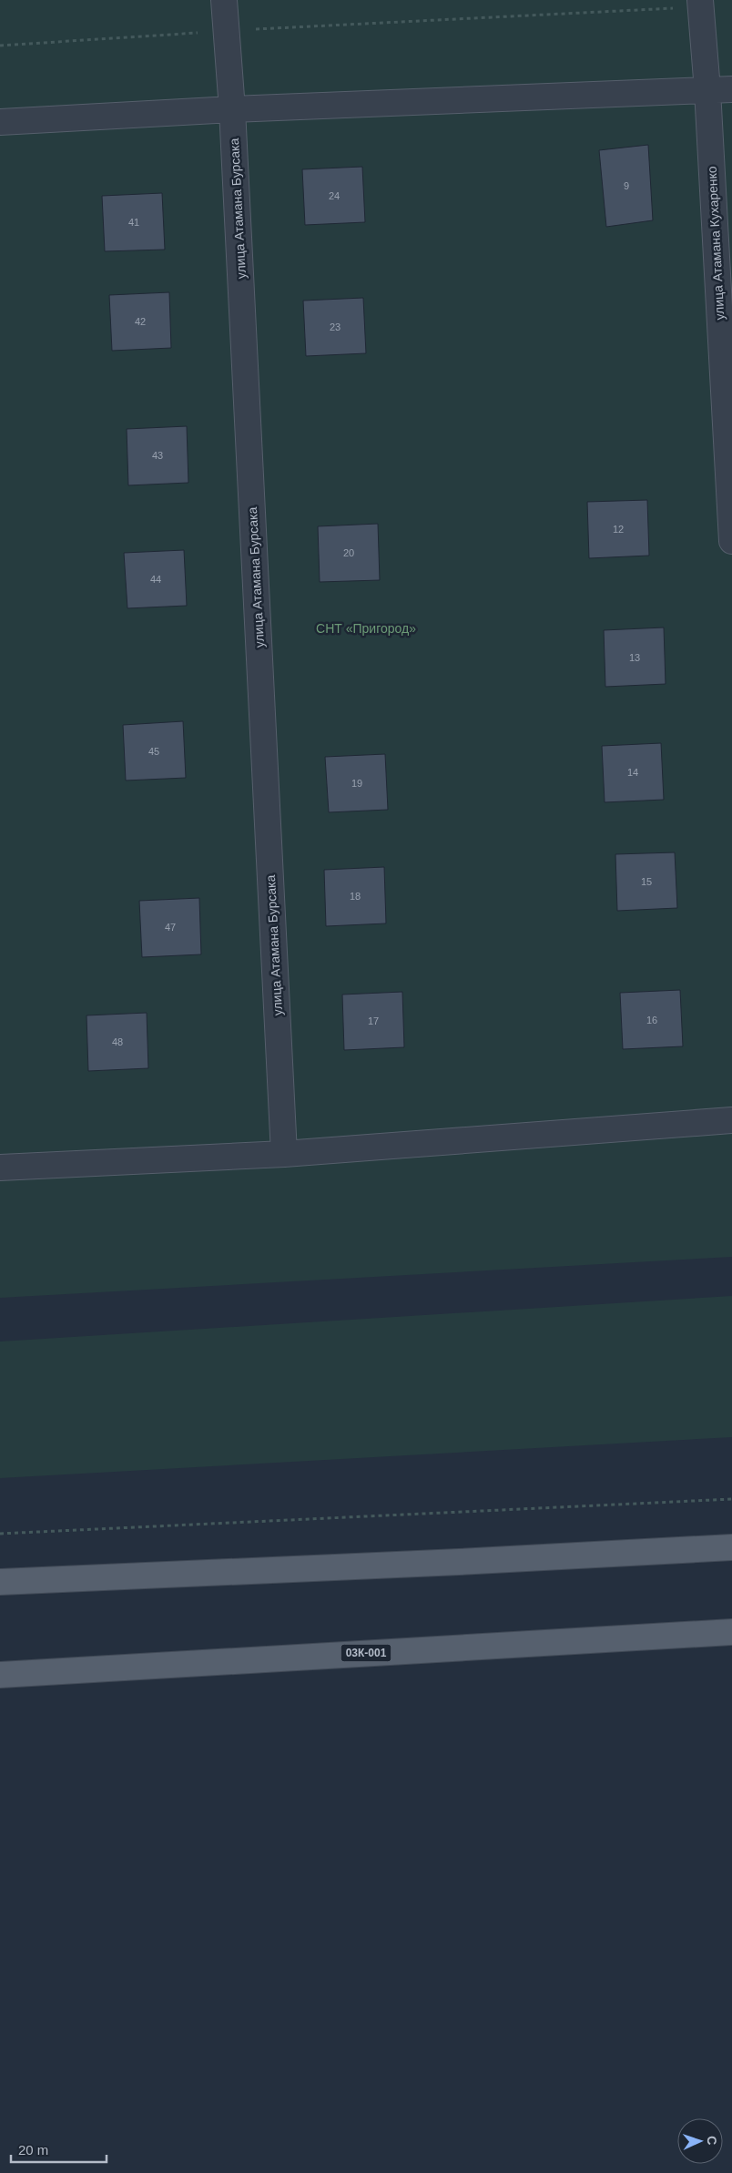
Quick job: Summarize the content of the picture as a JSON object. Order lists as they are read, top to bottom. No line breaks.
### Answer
{"streets":{"main road":["03К-001"],"street":["улица Атамана Бурсака","улица Атамана Кухаренко"]},"parks":["СНТ «Пригород»"],"house_numbers":["9","24","41","42","23","43","12","20","44","13","45","14","19","15","18","47","16","17","48"],"scale_bar":"20 m","north":"right"}
